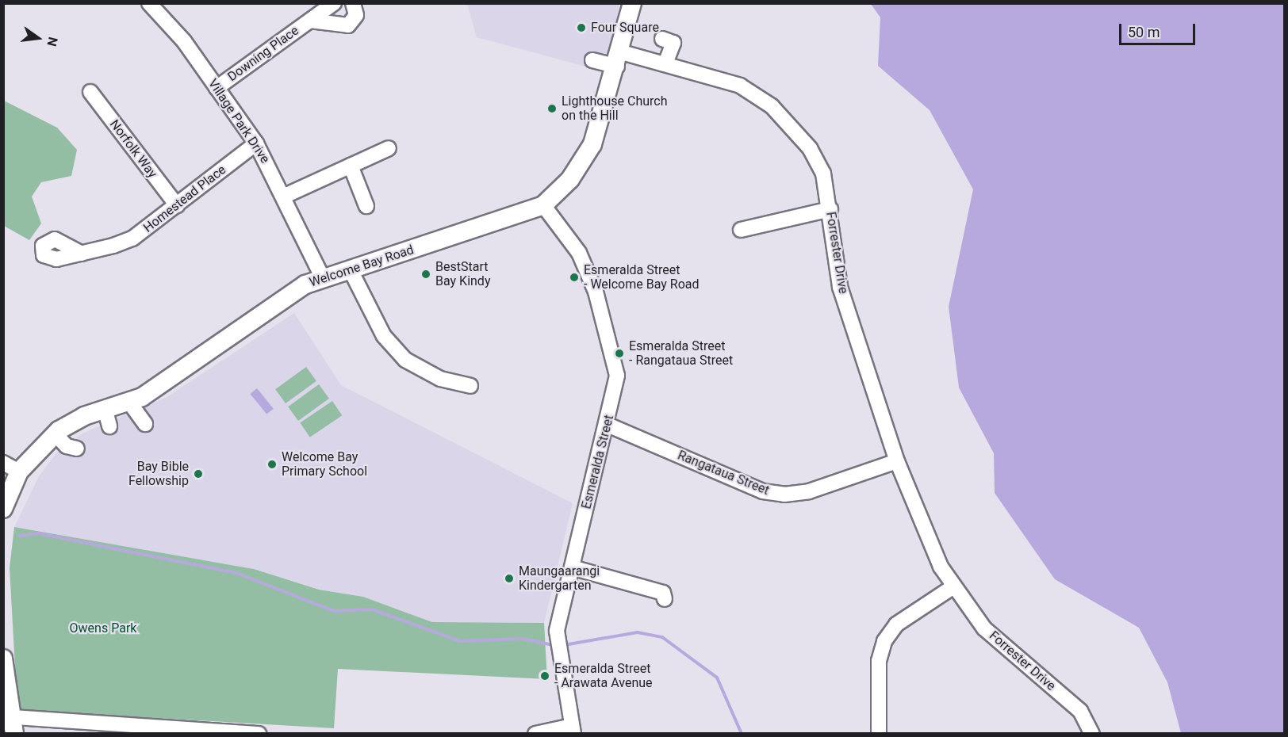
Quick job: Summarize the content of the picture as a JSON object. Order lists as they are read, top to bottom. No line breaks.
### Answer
{"streets":{"main road":["Welcome Bay Road"],"street":["Downing Place","Village Park Drive","Norfolk Way","Homestead Place","Forrester Drive","Esmeralda Street","Rangataua Street"]},"crossings":[["Downing Place","Village Park Drive"],["Village Park Drive","Homestead Place"],["Village Park Drive","Welcome Bay Road"],["Norfolk Way","Homestead Place"],["Forrester Drive","Welcome Bay Road"],["Forrester Drive","Rangataua Street"],["Welcome Bay Road","Esmeralda Street"],["Esmeralda Street","Rangataua Street"]],"parks":["Owens Park"],"places":["Four Square","Lighthouse Church on the Hill","BestStart Bay Kindy","Esmeralda Street - Welcome Bay Road","Esmeralda Street - Rangataua Street","Welcome Bay Primary School","Bay Bible Fellowship","Maungaarangi Kindergarten","Esmeralda Street - Arawata Avenue"],"scale_bar":"50 m","north":"right"}
